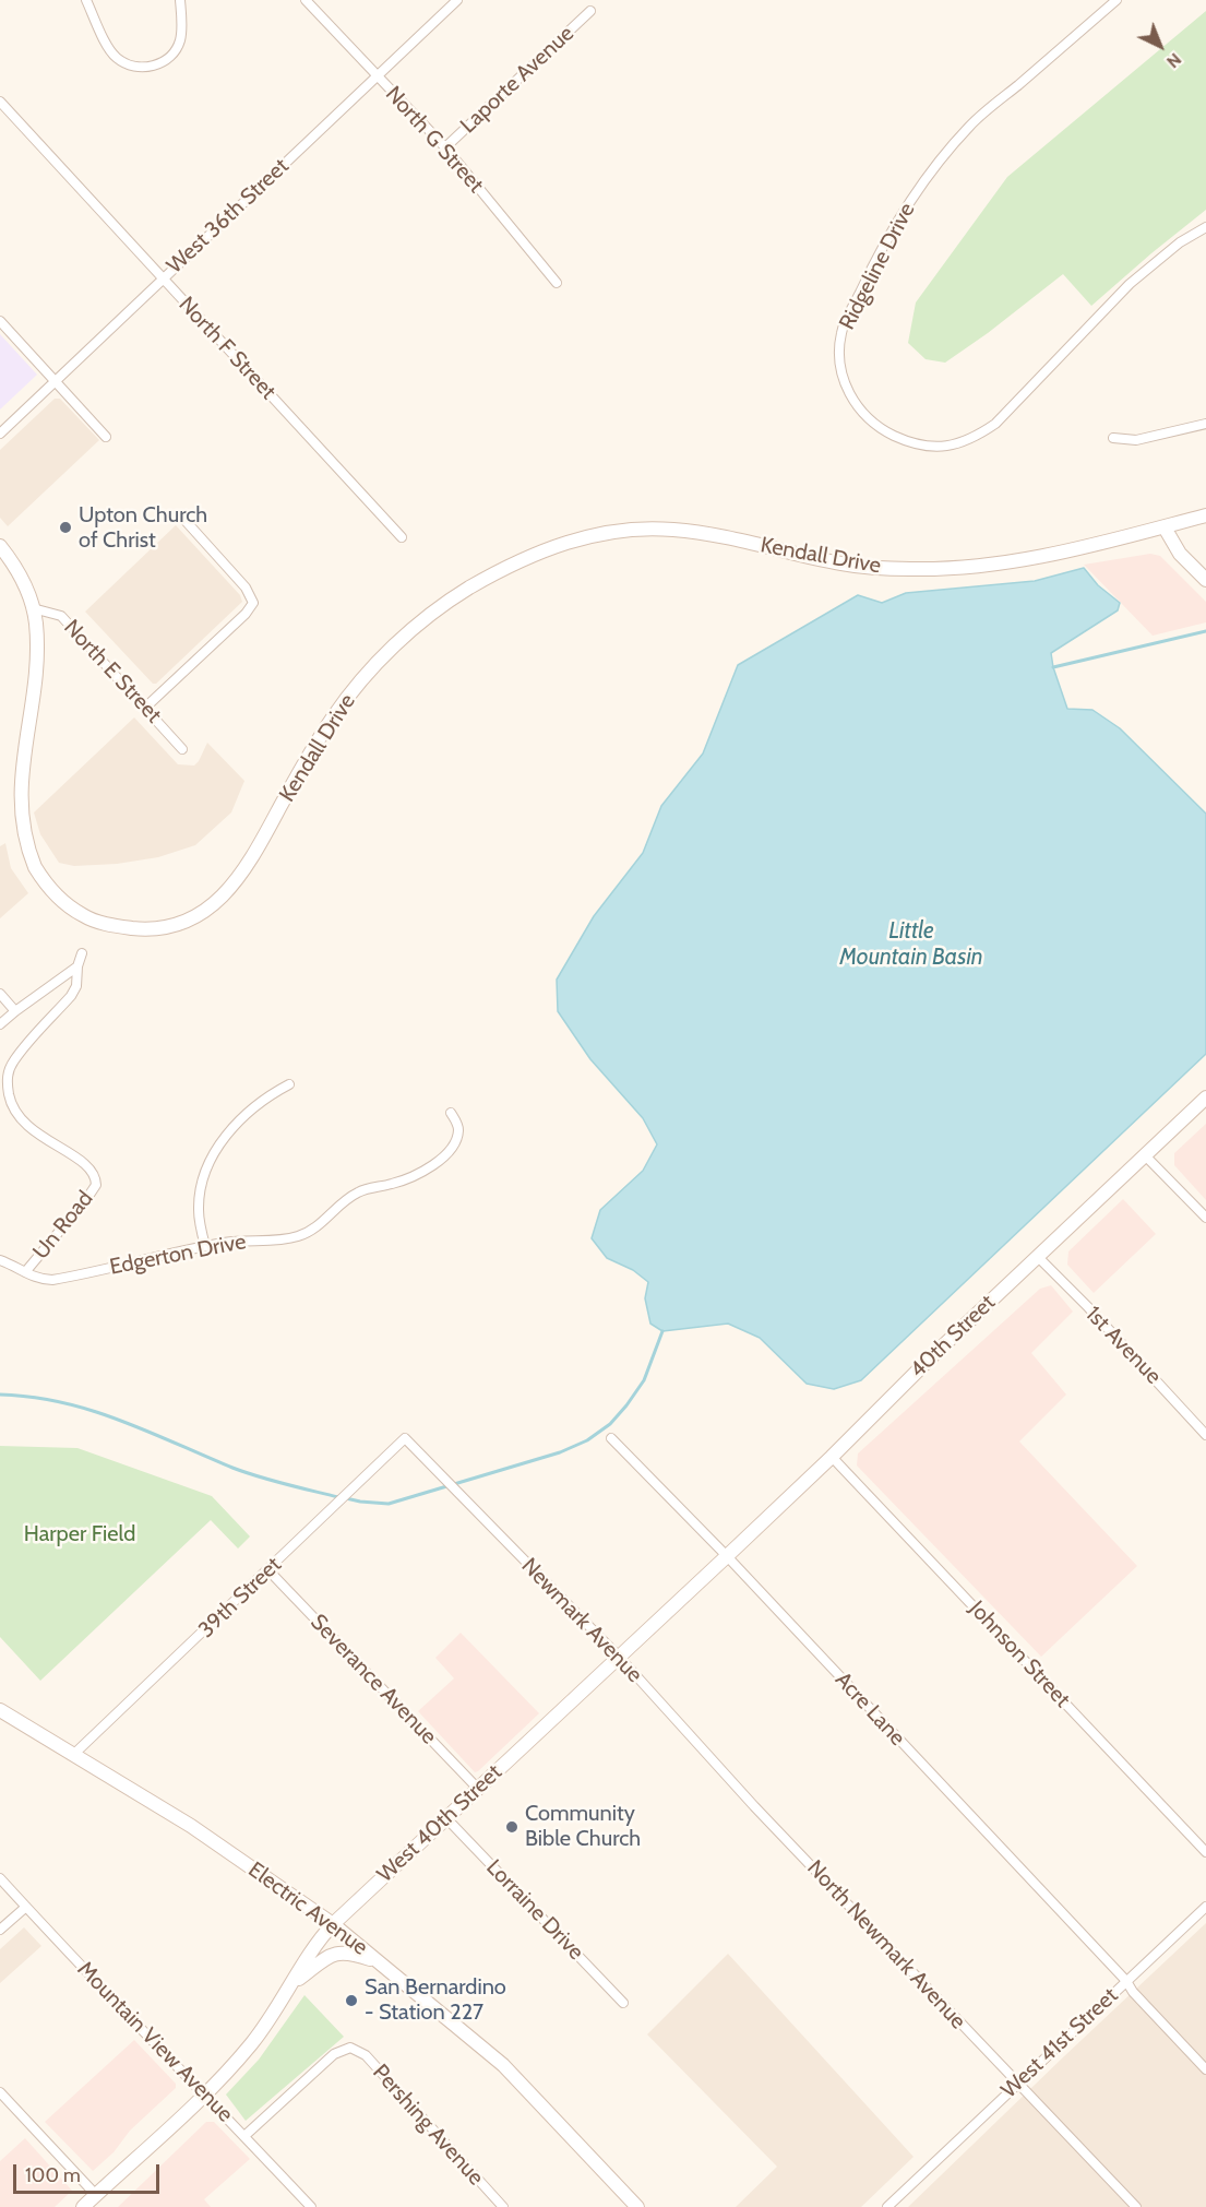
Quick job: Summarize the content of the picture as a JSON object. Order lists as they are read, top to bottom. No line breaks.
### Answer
{"streets":{"main road":["Kendall Drive","40th Street","West 40th Street","Electric Avenue"],"street":["Laporte Avenue","North G Street","West 36th Street","Ridgeline Drive","North F Street","North E Street","Un Road","Edgerton Drive","1st Avenue","39th Street","Newmark Avenue","Johnson Street","Severance Avenue","Acre Lane","Lorraine Drive","North Newmark Avenue","Mountain View Avenue","West 41st Street","Pershing Avenue"]},"crossings":[["Laporte Avenue","North G Street"],["North G Street","West 36th Street"],["West 36th Street","North F Street"],["Kendall Drive","North E Street"],["Un Road","Edgerton Drive"],["40th Street","1st Avenue"],["40th Street","Johnson Street"],["40th Street","Acre Lane"],["40th Street","West 40th Street"],["39th Street","Newmark Avenue"],["39th Street","Severance Avenue"],["39th Street","Electric Avenue"],["Newmark Avenue","West 40th Street"],["Newmark Avenue","North Newmark Avenue"],["Severance Avenue","West 40th Street"],["Acre Lane","West 41st Street"],["West 40th Street","Electric Avenue"],["West 40th Street","Lorraine Drive"],["West 40th Street","Mountain View Avenue"],["North Newmark Avenue","West 41st Street"],["Mountain View Avenue","Pershing Avenue"]],"water":["Little Mountain Basin"],"parks":["Harper Field"],"places":["Upton Church of Christ","Community Bible Church","San Bernardino - Station 227"],"scale_bar":"100 m","north":"bottom right"}
